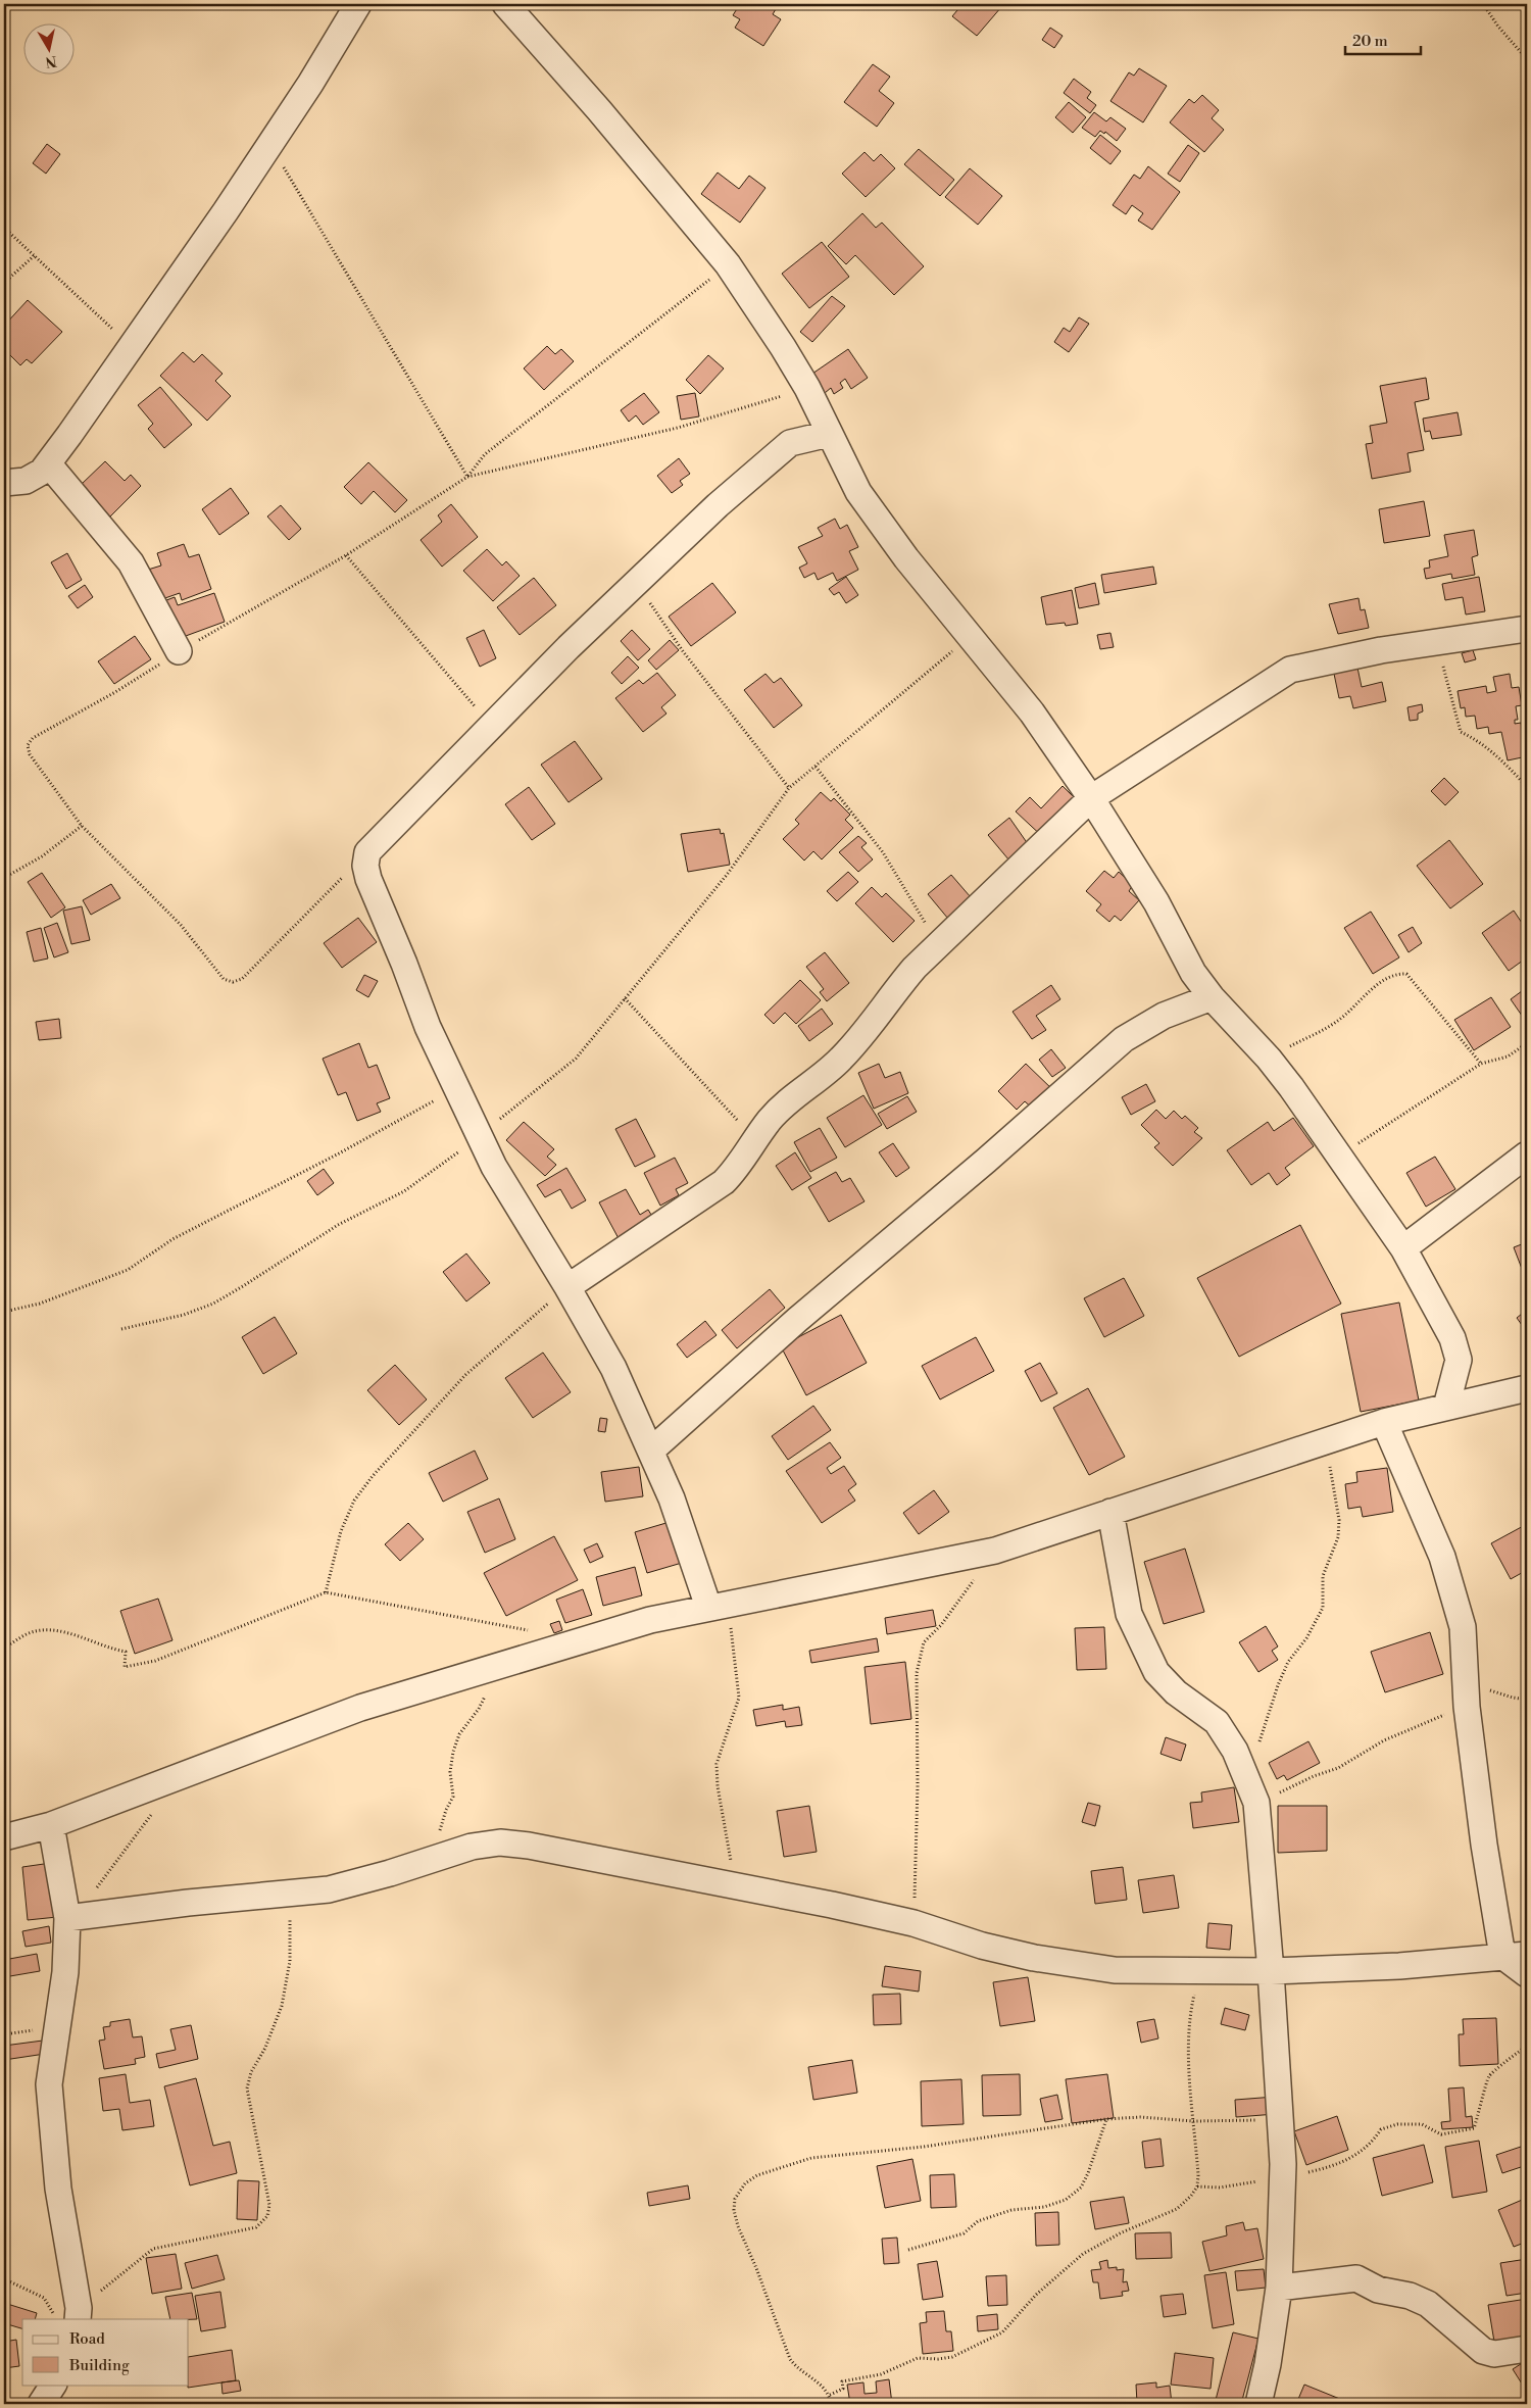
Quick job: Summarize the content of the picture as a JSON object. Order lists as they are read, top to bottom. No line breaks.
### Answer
{"legend":["Road","Building"],"scale_bar":"20 m","north":"bottom"}
